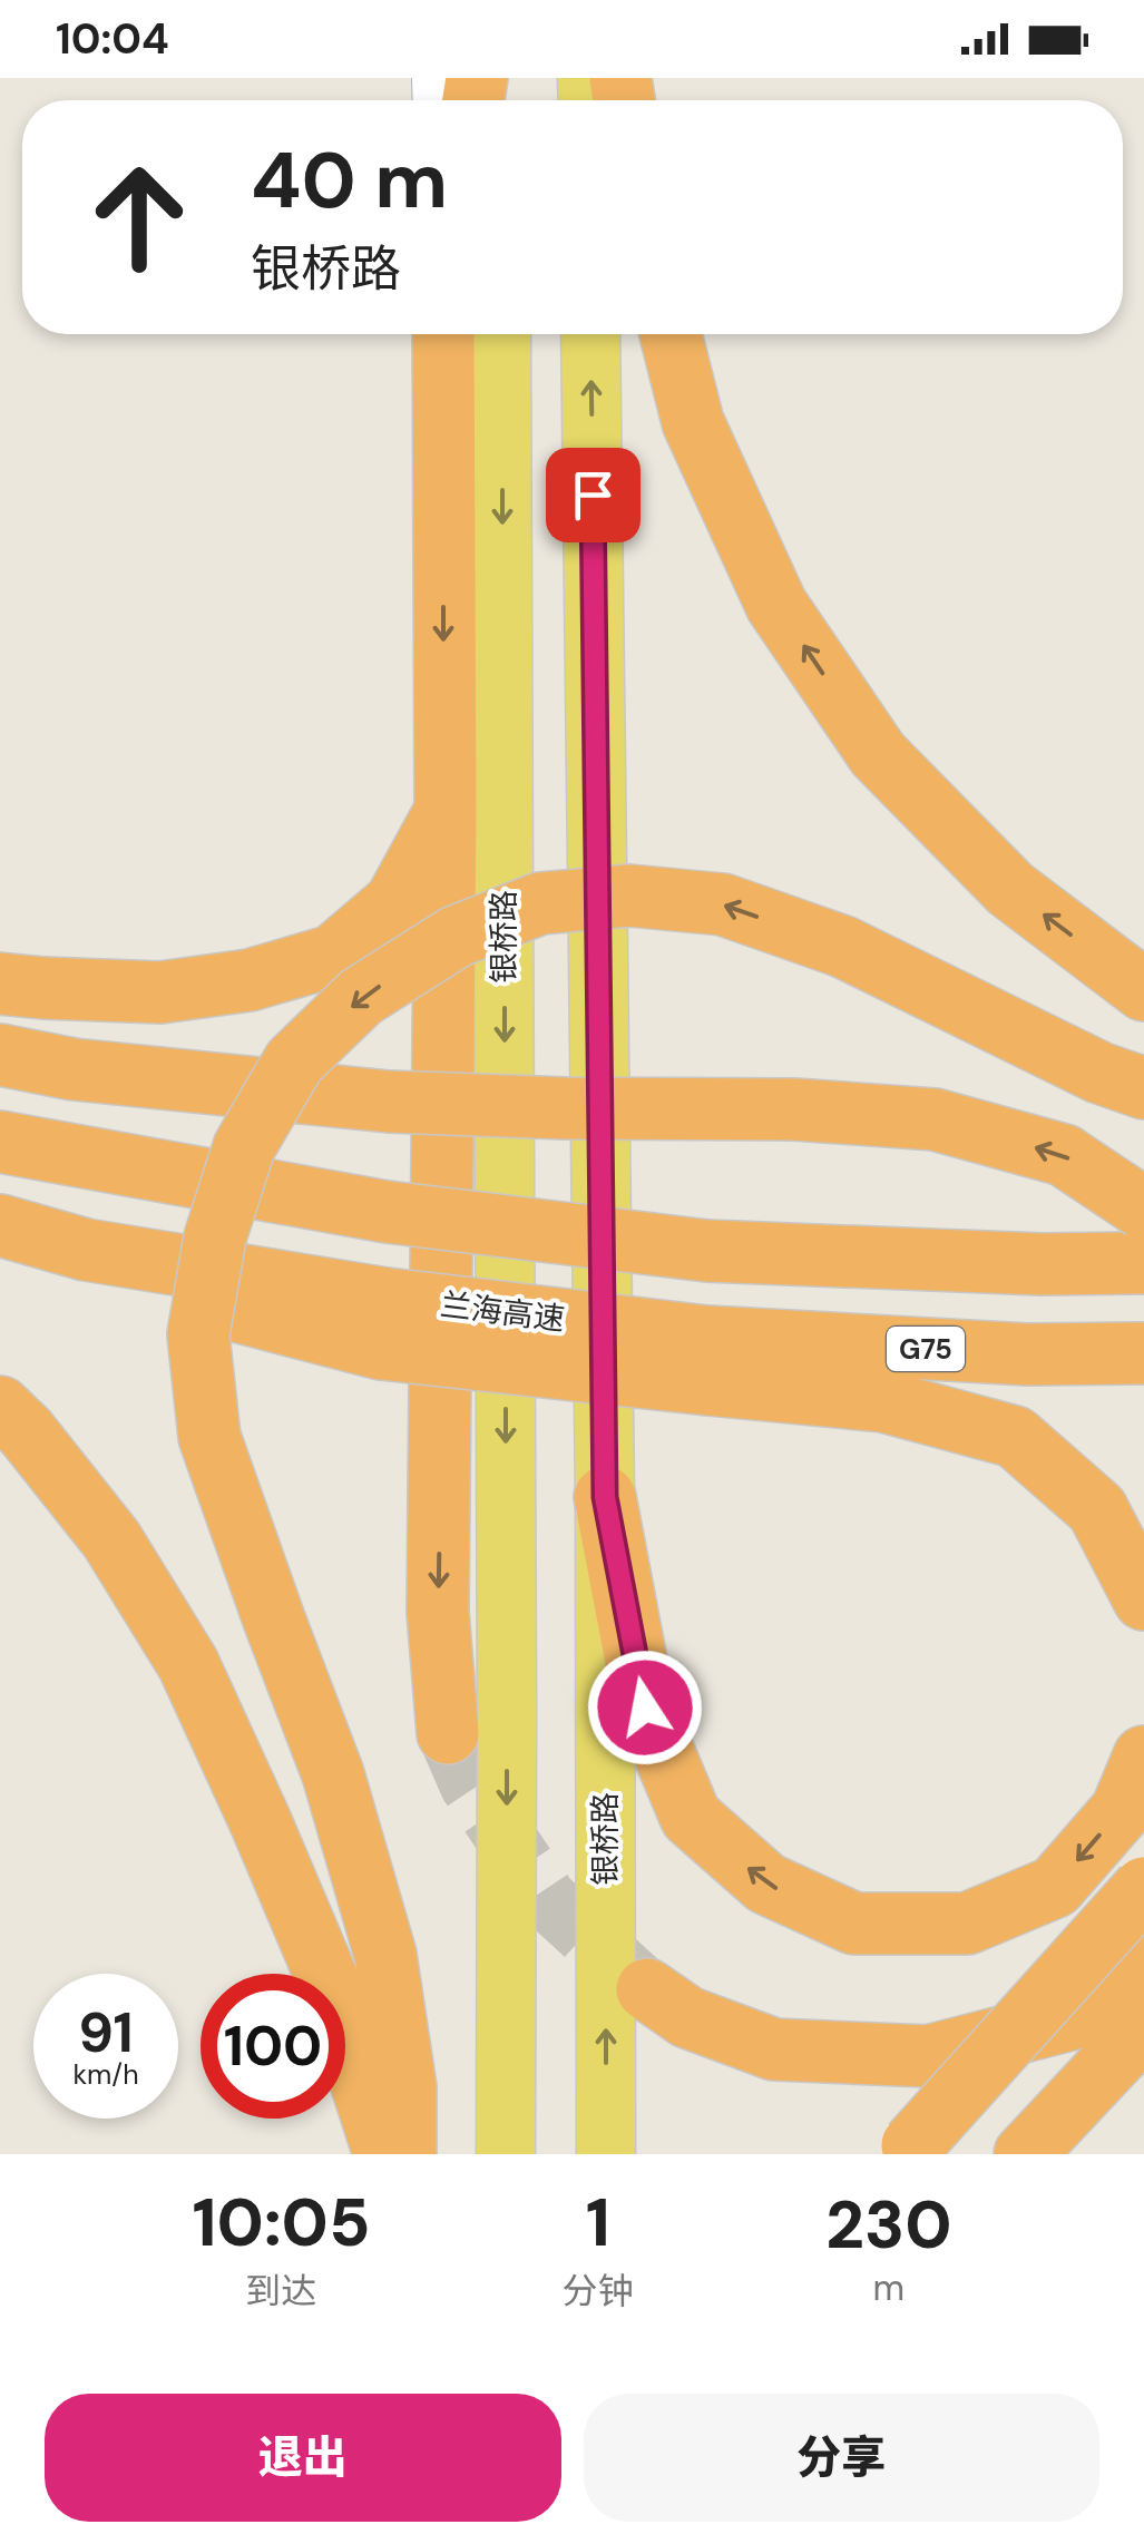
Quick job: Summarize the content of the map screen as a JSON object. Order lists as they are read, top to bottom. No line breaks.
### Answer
{"streets":{"highway":["兰海高速","G75"],"main road":["银桥路"]},"page":{"status":"10:04","turn":["40 m","银桥路"],"speed":"91 km/h","limit":"100","eta":["10:05","到达","1","分钟","230","m"],"buttons":["退出","分享"]}}
